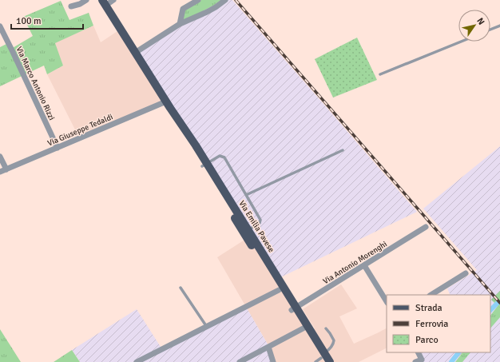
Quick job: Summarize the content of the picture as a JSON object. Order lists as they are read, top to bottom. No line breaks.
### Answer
{"streets":{"main road":["Via Emilia Pavese"],"street":["Via Marco Antonio Rizzi","Via Giuseppe Tedaldi","Via Antonio Morenghi"]},"crossings":[["Via Marco Antonio Rizzi","Via Giuseppe Tedaldi"],["Via Giuseppe Tedaldi","Via Emilia Pavese"],["Via Emilia Pavese","Via Antonio Morenghi"]],"legend":["Strada","Ferrovia","Parco"],"scale_bar":"100 m","north":"top right"}
